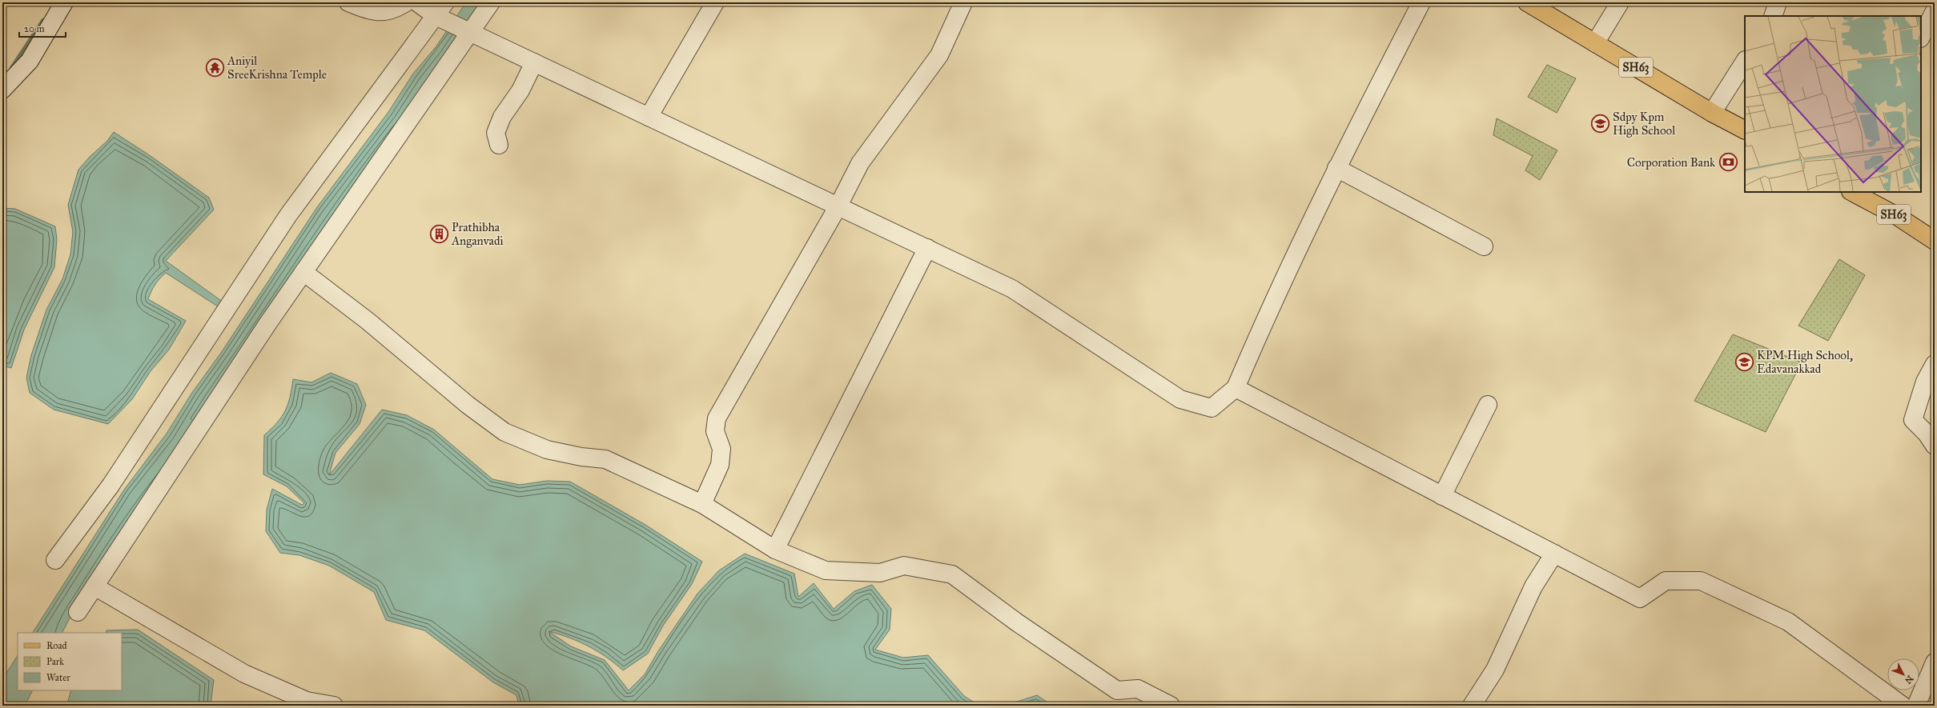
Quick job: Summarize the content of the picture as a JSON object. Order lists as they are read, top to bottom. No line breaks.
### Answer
{"streets":{"main road":["SH63"]},"places":{"temple":["Aniyil SreeKrishna Temple"],"school or university":["Sdpy Kpm High School","KPM High School, Edavanakkad"],"bank":["Corporation Bank"],"building":["Prathibha Anganvadi"]},"legend":["Road","Park","Water"],"scale_bar":"20 m","north":"bottom right"}
